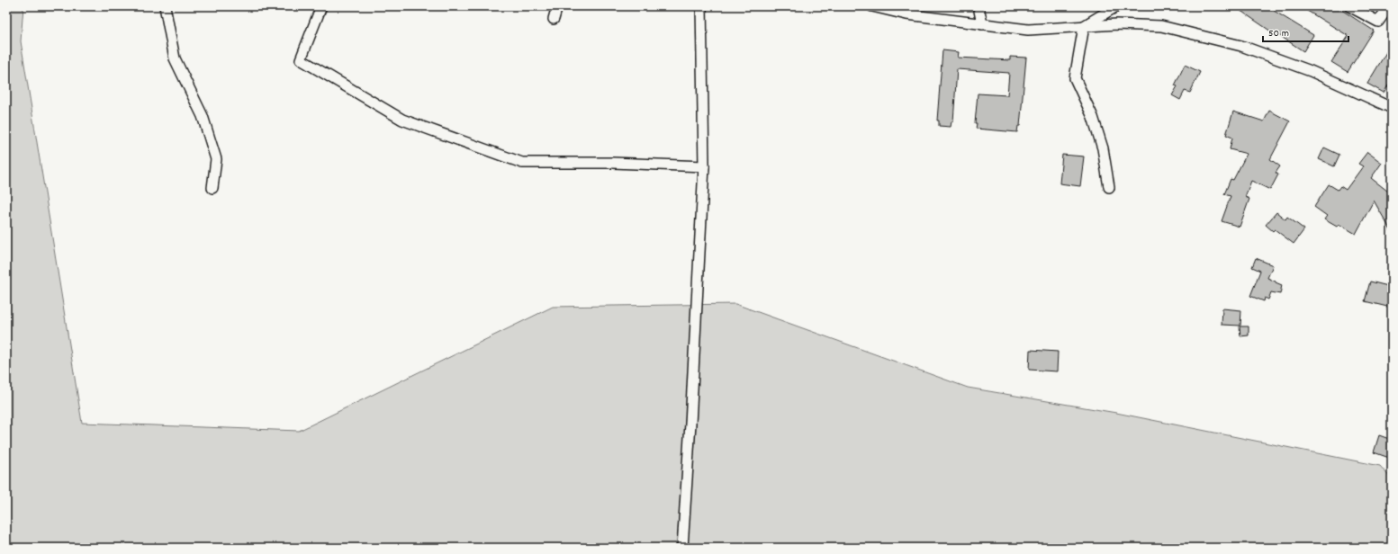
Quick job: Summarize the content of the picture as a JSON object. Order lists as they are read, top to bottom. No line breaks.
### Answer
{"scale_bar":"50 m"}
